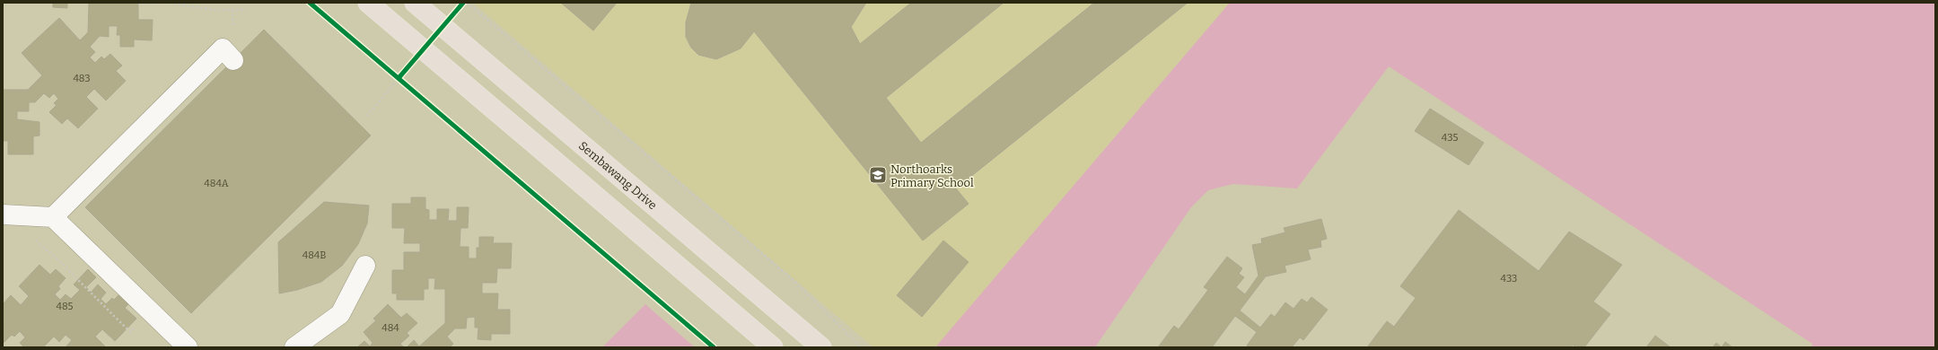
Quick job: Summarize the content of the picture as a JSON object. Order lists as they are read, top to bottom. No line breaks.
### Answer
{"streets":{"main road":["Sembawang Drive"]},"places":{"school or university":["Northoarks Primary School"]},"house_numbers":["483","435","484A","484B","433","485","484"]}
